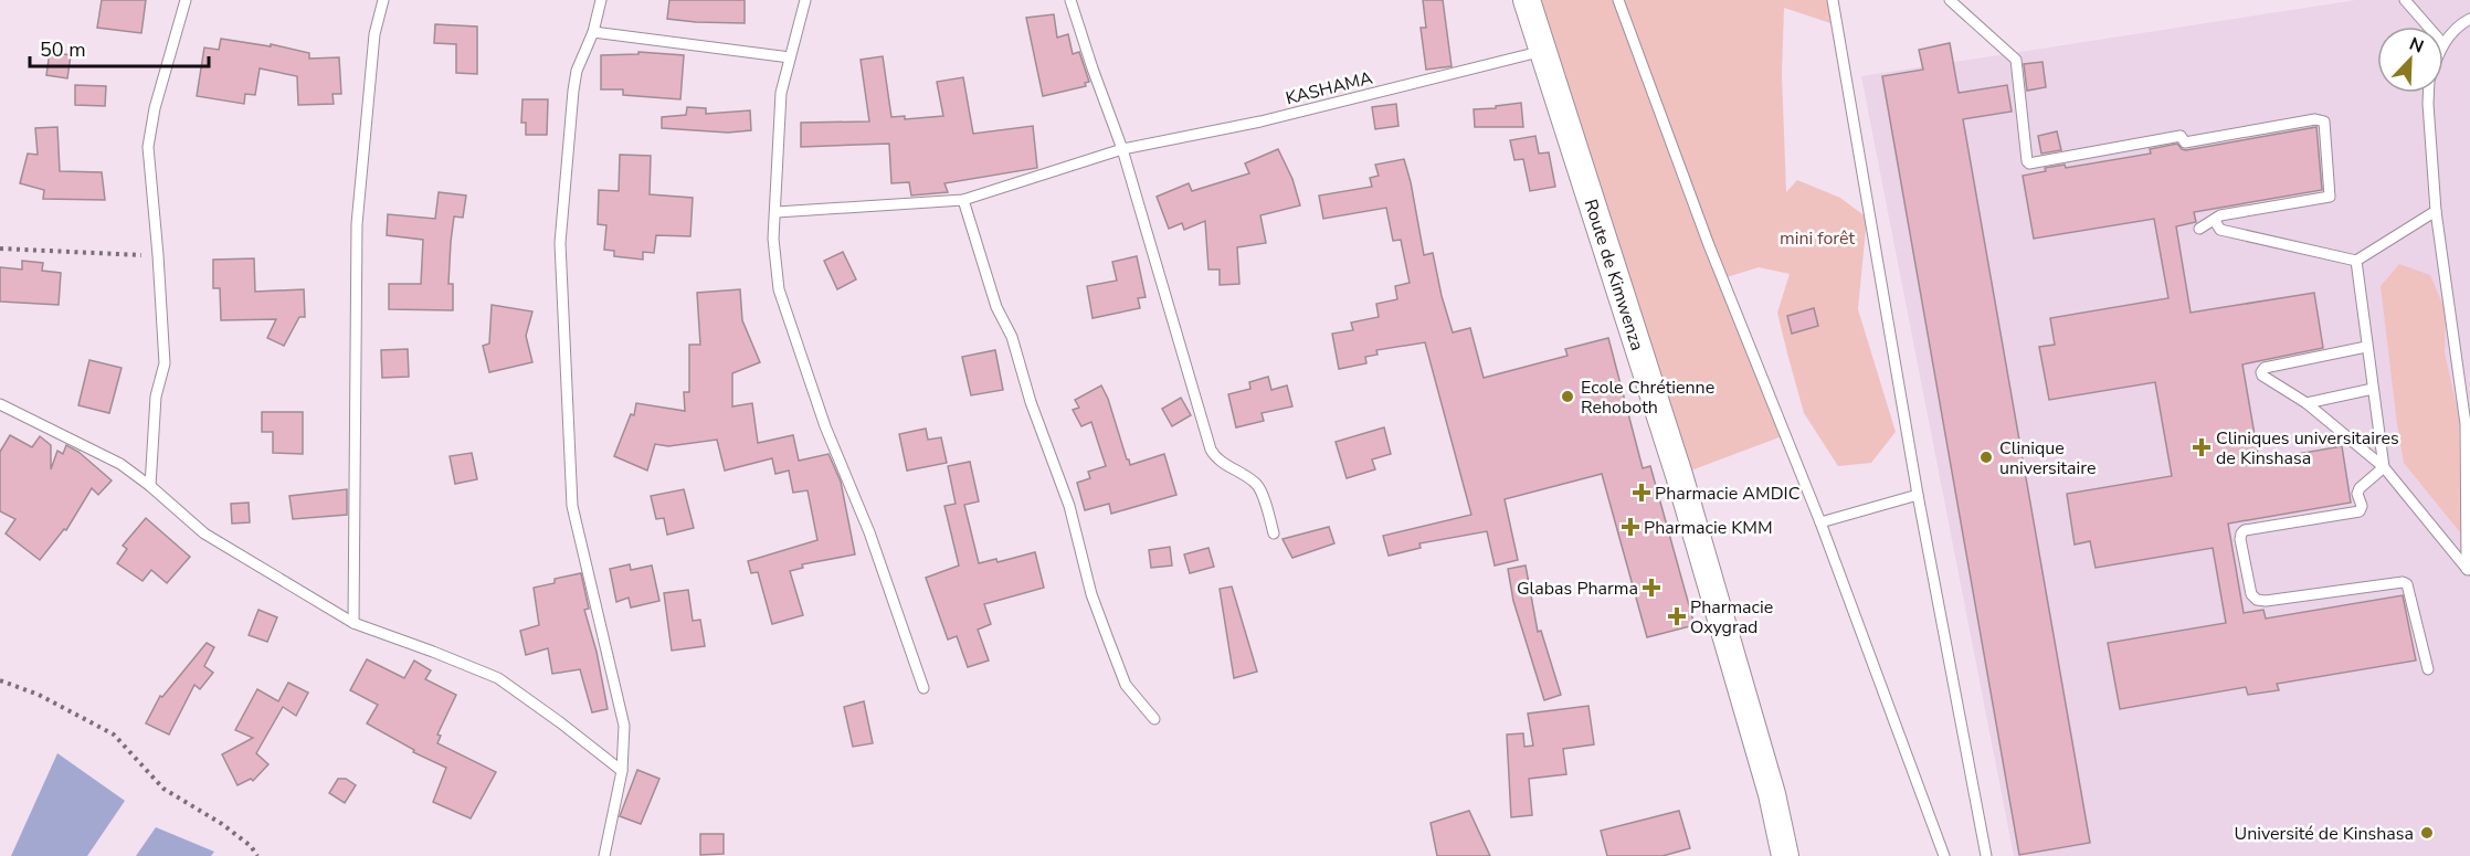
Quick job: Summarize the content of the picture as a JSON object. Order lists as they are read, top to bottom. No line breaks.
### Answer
{"streets":{"street":["Route de Kimwenza"],"lane":["KASHAMA"]},"crossings":[["KASHAMA","Route de Kimwenza"]],"parks":["mini forêt"],"places":{"other":["Ecole Chrétienne Rehoboth","Clinique universitaire","Université de Kinshasa"],"health":["Cliniques universitaires de Kinshasa","Pharmacie AMDIC","Pharmacie KMM","Glabas Pharma","Pharmacie Oxygrad"]},"scale_bar":"50 m","north":"top right"}
